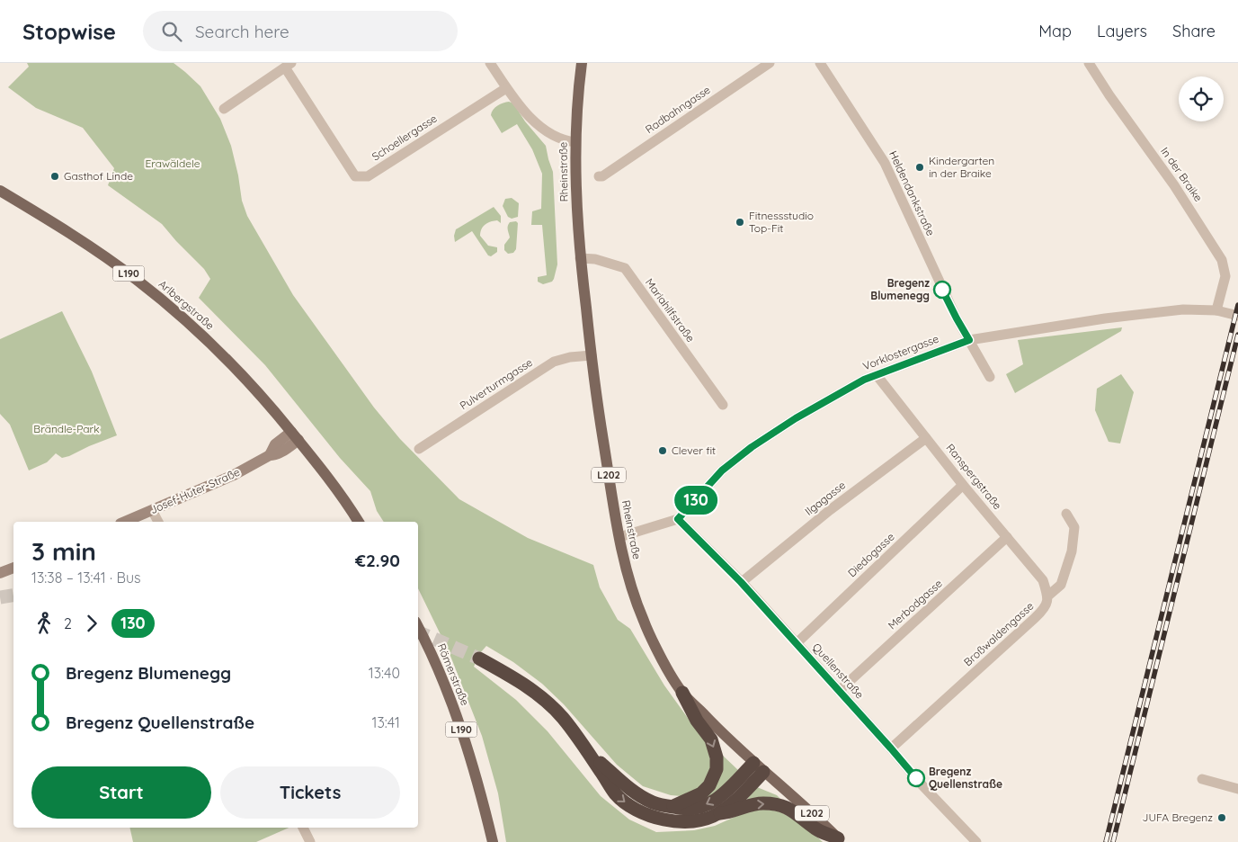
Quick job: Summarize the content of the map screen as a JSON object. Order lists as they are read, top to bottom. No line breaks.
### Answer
{"streets":{"main road":["Rheinstraße","L190","Arlbergstraße","L202","Josef-Huter-Straße","Römerstraße"],"street":["Radbahngasse","Schoellergasse","In der Braike","Heldendankstraße","Mariahilfstraße","Vorklostergasse","Pulverturmgasse","Ranspergstraße","Ilgagasse","Diedogasse","Merbodgasse","Broßwaldengasse","Quellenstraße"]},"crossings":[["Rheinstraße","Mariahilfstraße"],["Rheinstraße","Vorklostergasse"],["Rheinstraße","Pulverturmgasse"],["In der Braike","Vorklostergasse"],["Heldendankstraße","Vorklostergasse"],["L190","Arlbergstraße"],["L190","Josef-Huter-Straße"],["Arlbergstraße","Josef-Huter-Straße"],["Vorklostergasse","Ranspergstraße"],["Vorklostergasse","Quellenstraße"],["Ranspergstraße","Ilgagasse"],["Ranspergstraße","Diedogasse"],["Ranspergstraße","Merbodgasse"],["Ranspergstraße","Broßwaldengasse"],["Ilgagasse","Quellenstraße"],["Diedogasse","Quellenstraße"],["Merbodgasse","Quellenstraße"],["Broßwaldengasse","Quellenstraße"]],"parks":["Erawäldele","Brändle-Park"],"places":["Kindergarten in der Braike","Gasthof Linde","Fitnessstudio Top-Fit","Bregenz Blumenegg","Clever fit","Bregenz Quellenstraße","JUFA Bregenz"],"lines":["bus line 130"],"page":{"header":"Stopwise","search":"Search here","nav":["Map","Layers","Share"],"on_map":"130","heading":["3 min","13:38 – 13:41 · Bus","€2.90"],"legs":["2","130"],"list":[{"name":"Bregenz Blumenegg","value":"13:40"},{"name":"Bregenz Quellenstraße","value":"13:41"}],"buttons":["Start","Tickets"]}}
